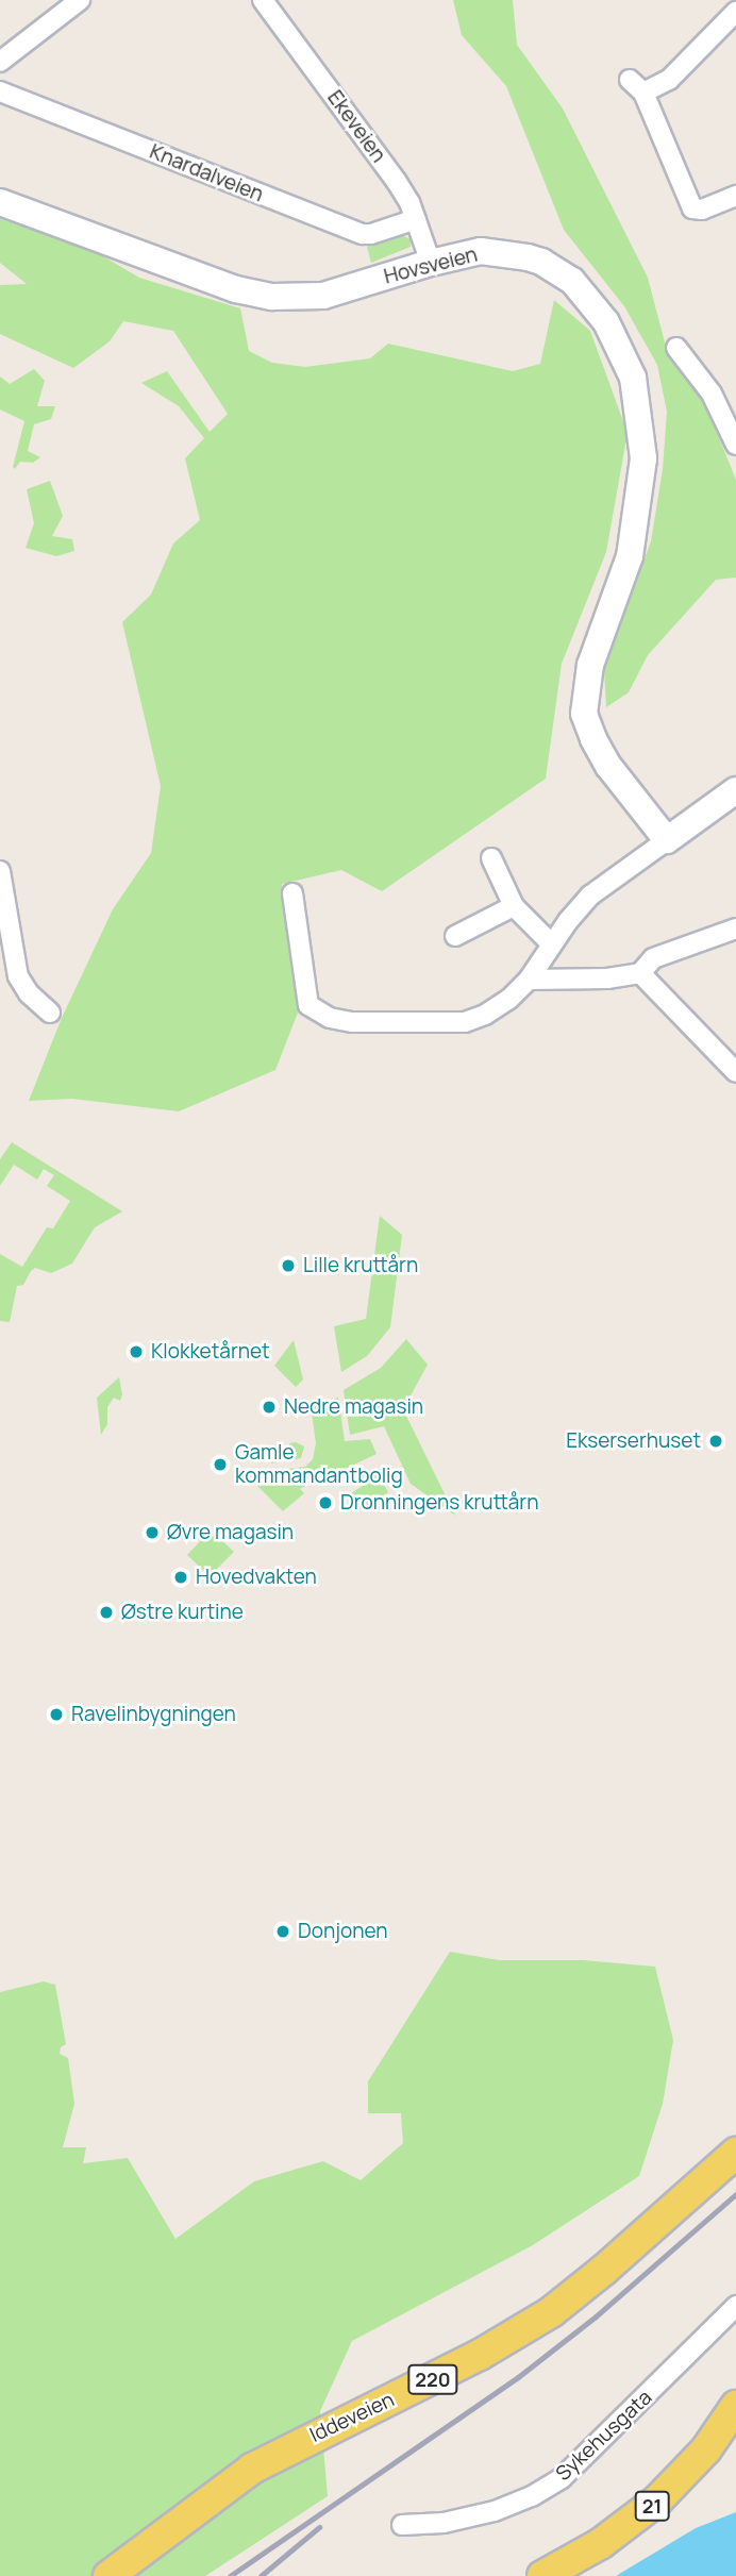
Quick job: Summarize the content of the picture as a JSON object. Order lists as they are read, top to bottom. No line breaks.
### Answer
{"streets":{"main road":["220","Iddeveien","21"],"street":["Ekeveien","Knardalveien","Hovsveien","Sykehusgata"]},"crossings":[["Ekeveien","Knardalveien"],["Ekeveien","Hovsveien"]],"places":["Lille kruttårn","Klokketårnet","Nedre magasin","Ekserserhuset","Gamle kommandantbolig","Dronningens kruttårn","Øvre magasin","Hovedvakten","Østre kurtine","Ravelinbygningen","Donjonen"]}
